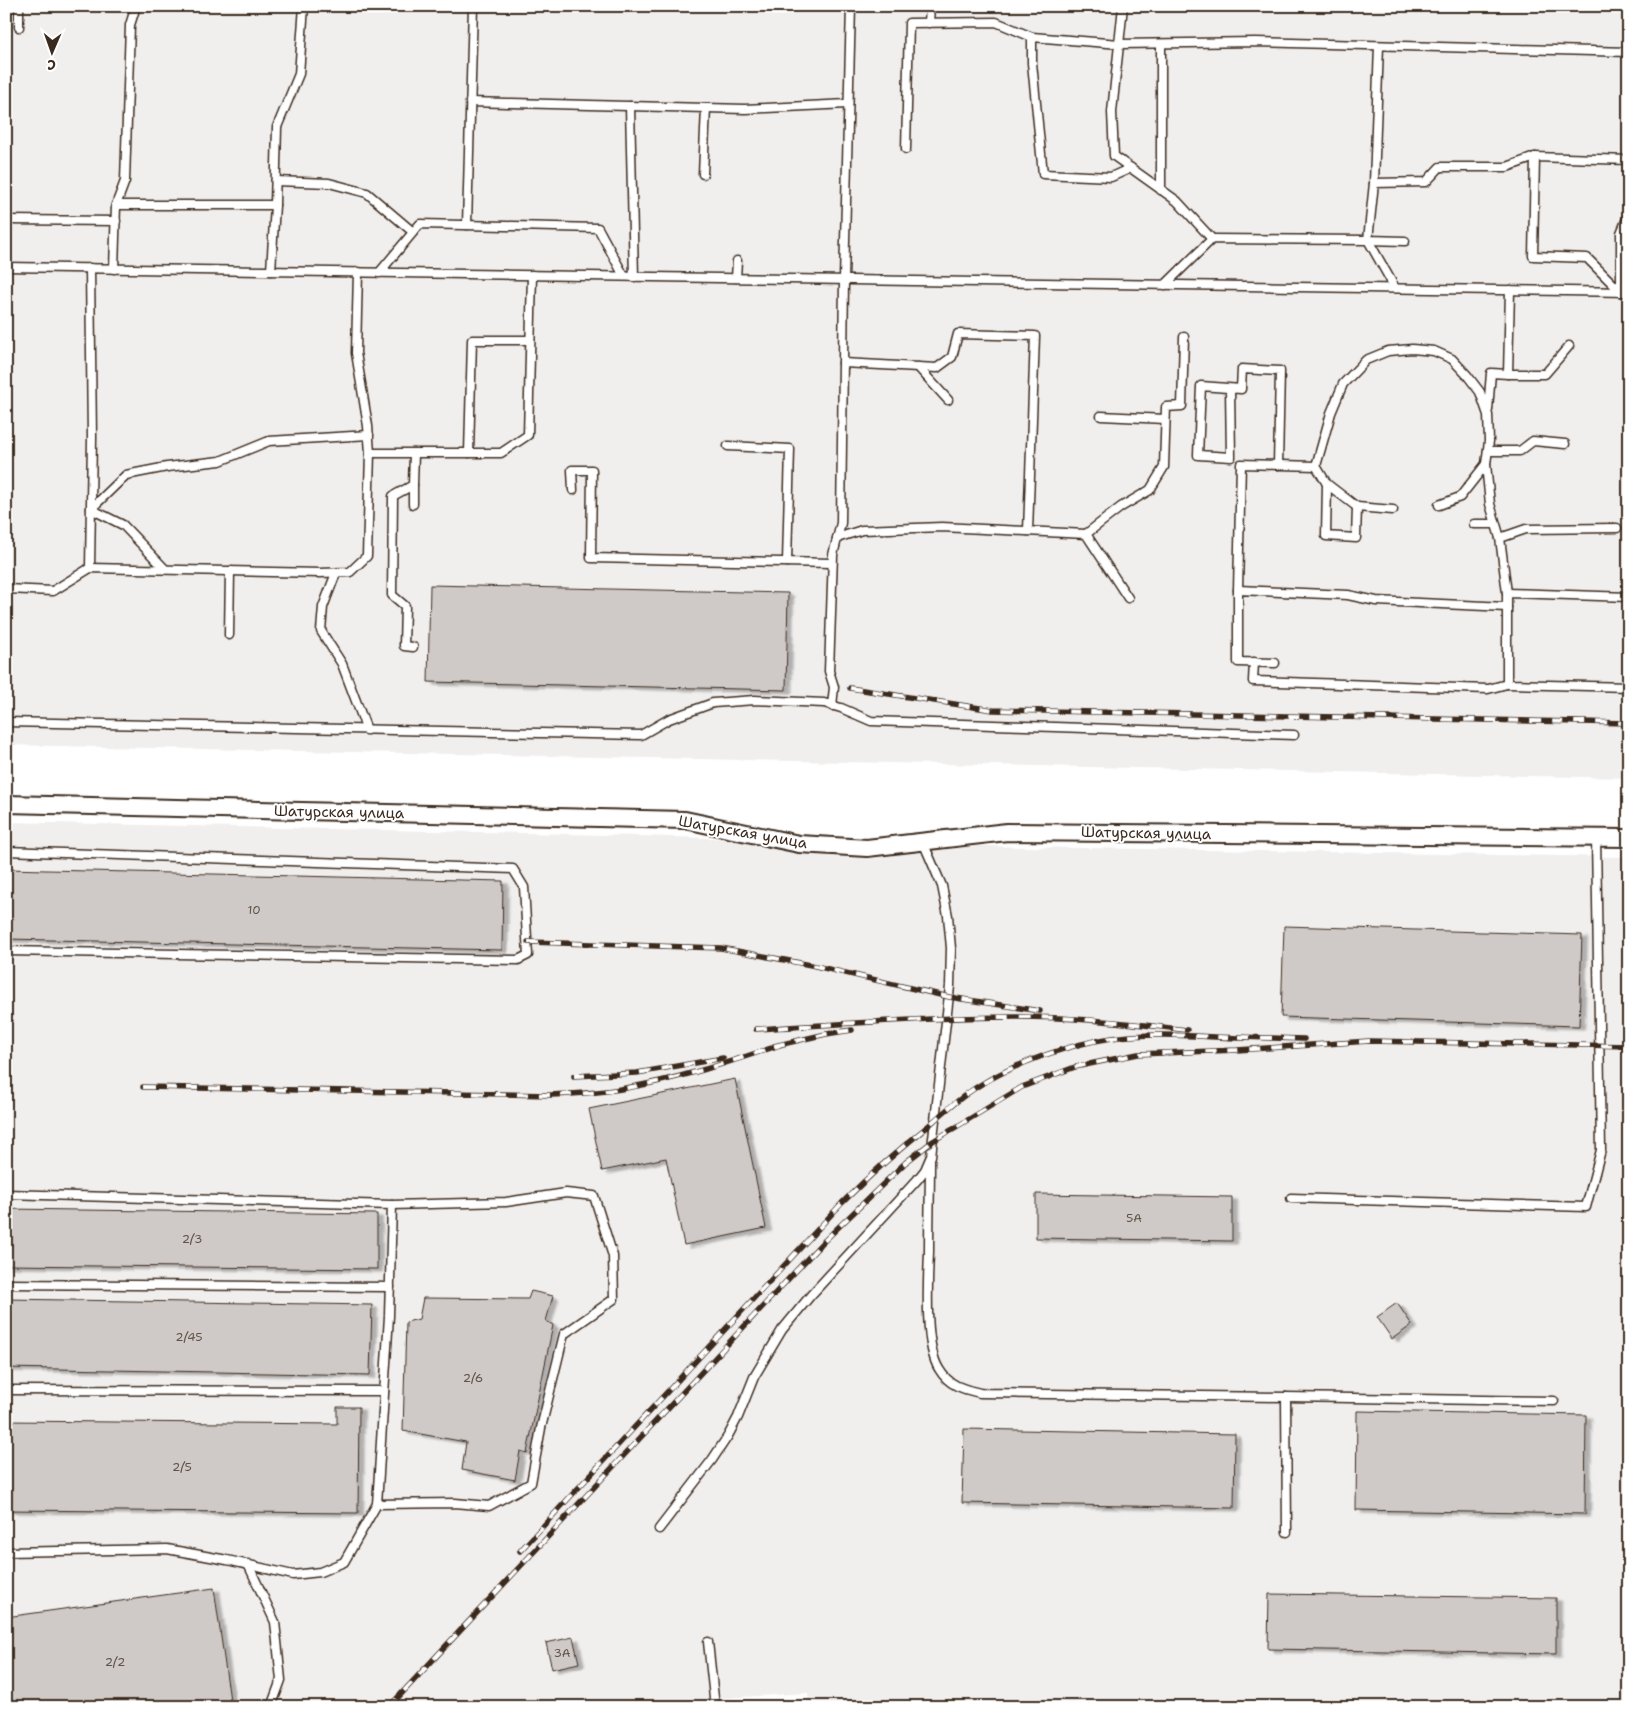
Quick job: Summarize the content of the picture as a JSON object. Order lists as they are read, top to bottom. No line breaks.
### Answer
{"streets":{"street":["Шатурская улица"]},"house_numbers":["10","5А","2/3","2/45","2/6","2/5","3А","2/2"],"north":"bottom"}
